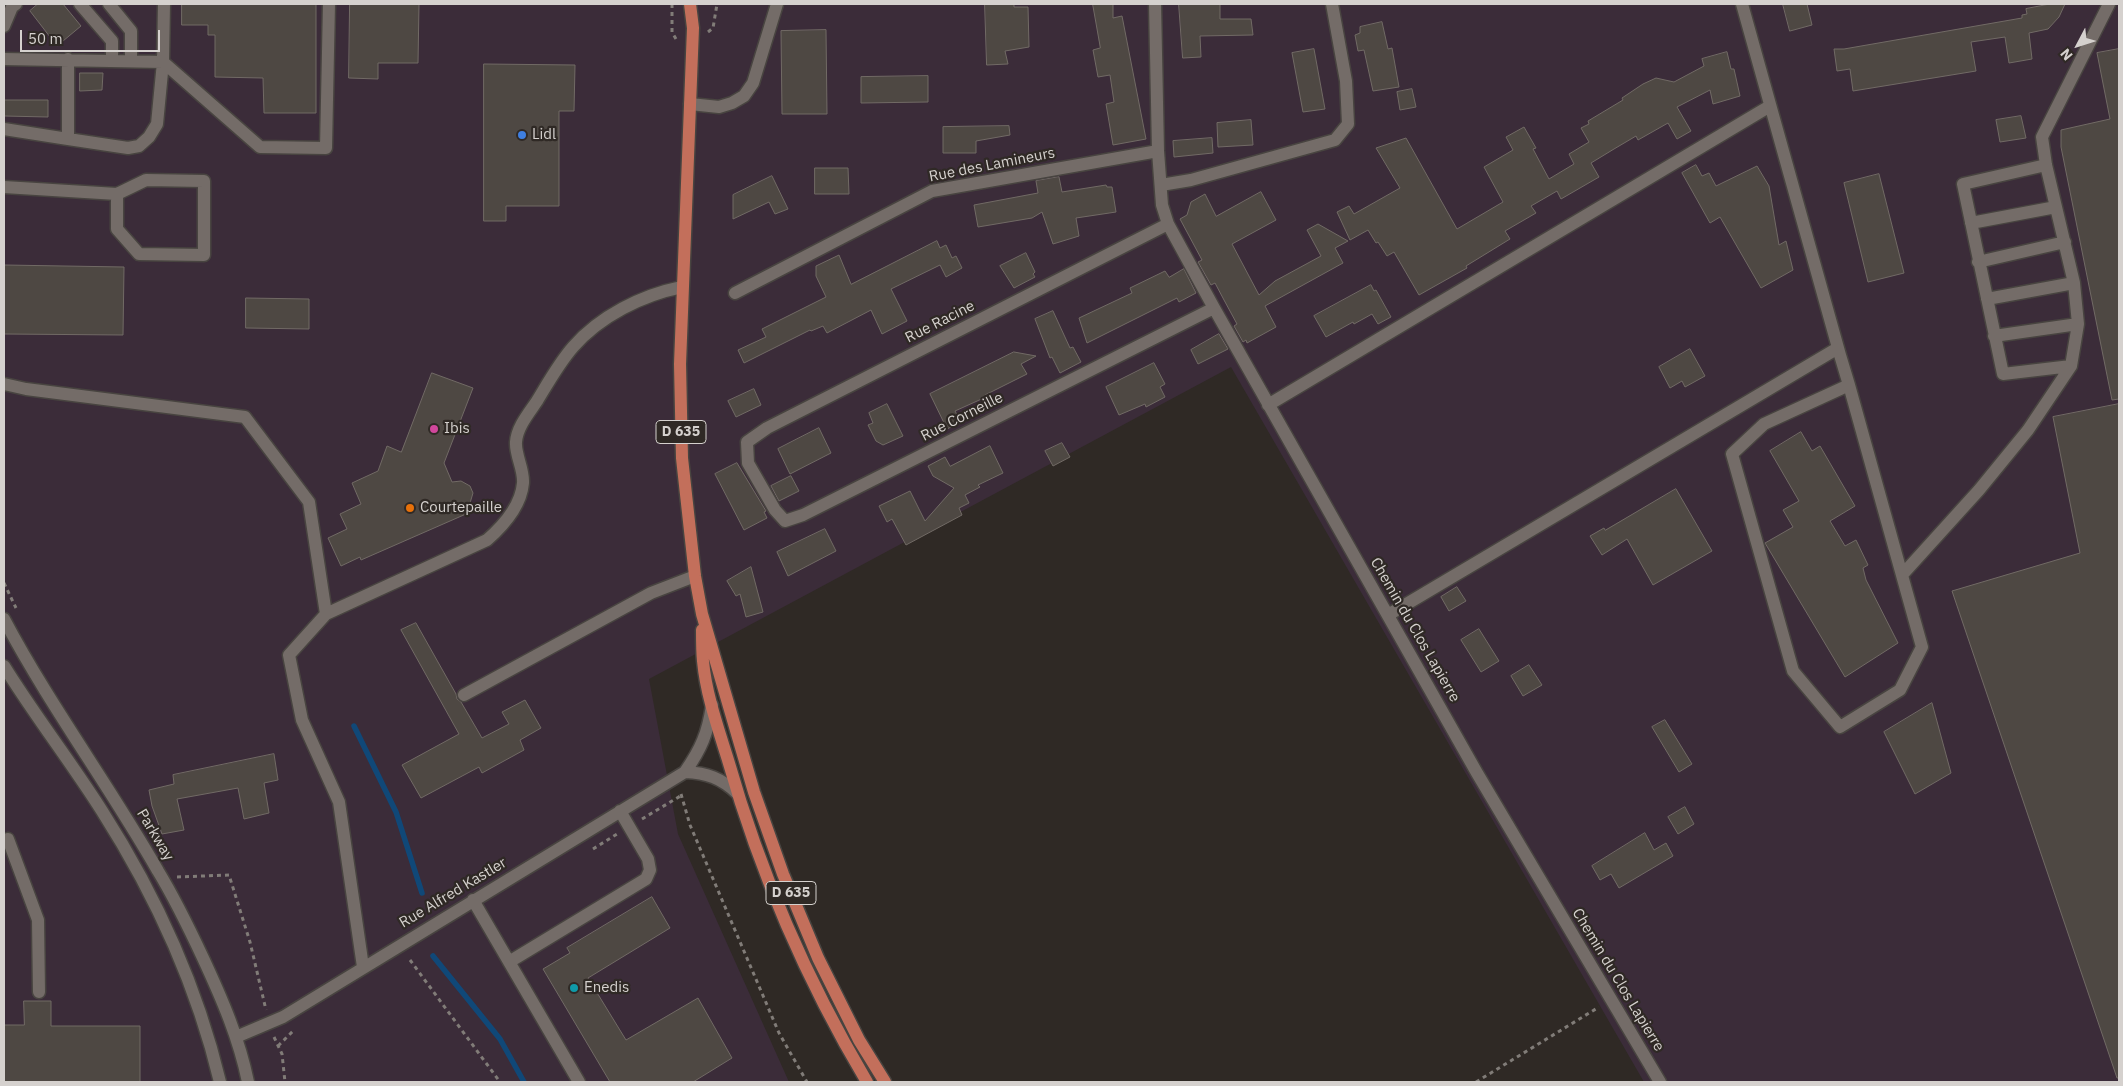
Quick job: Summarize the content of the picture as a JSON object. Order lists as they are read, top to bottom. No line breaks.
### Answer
{"streets":{"main road":["D 635"],"street":["Rue des Lamineurs","Rue Racine","Rue Corneille","Chemin du Clos Lapierre","Parkway","Rue Alfred Kastler"]},"crossings":[["Rue des Lamineurs","Chemin du Clos Lapierre"],["Rue Racine","Rue Corneille"],["Rue Racine","Chemin du Clos Lapierre"],["Rue Corneille","Chemin du Clos Lapierre"],["D 635","Rue Alfred Kastler"],["Parkway","Rue Alfred Kastler"]],"places":["Lidl","Ibis","Courtepaille","Enedis"],"scale_bar":"50 m","north":"bottom left"}
